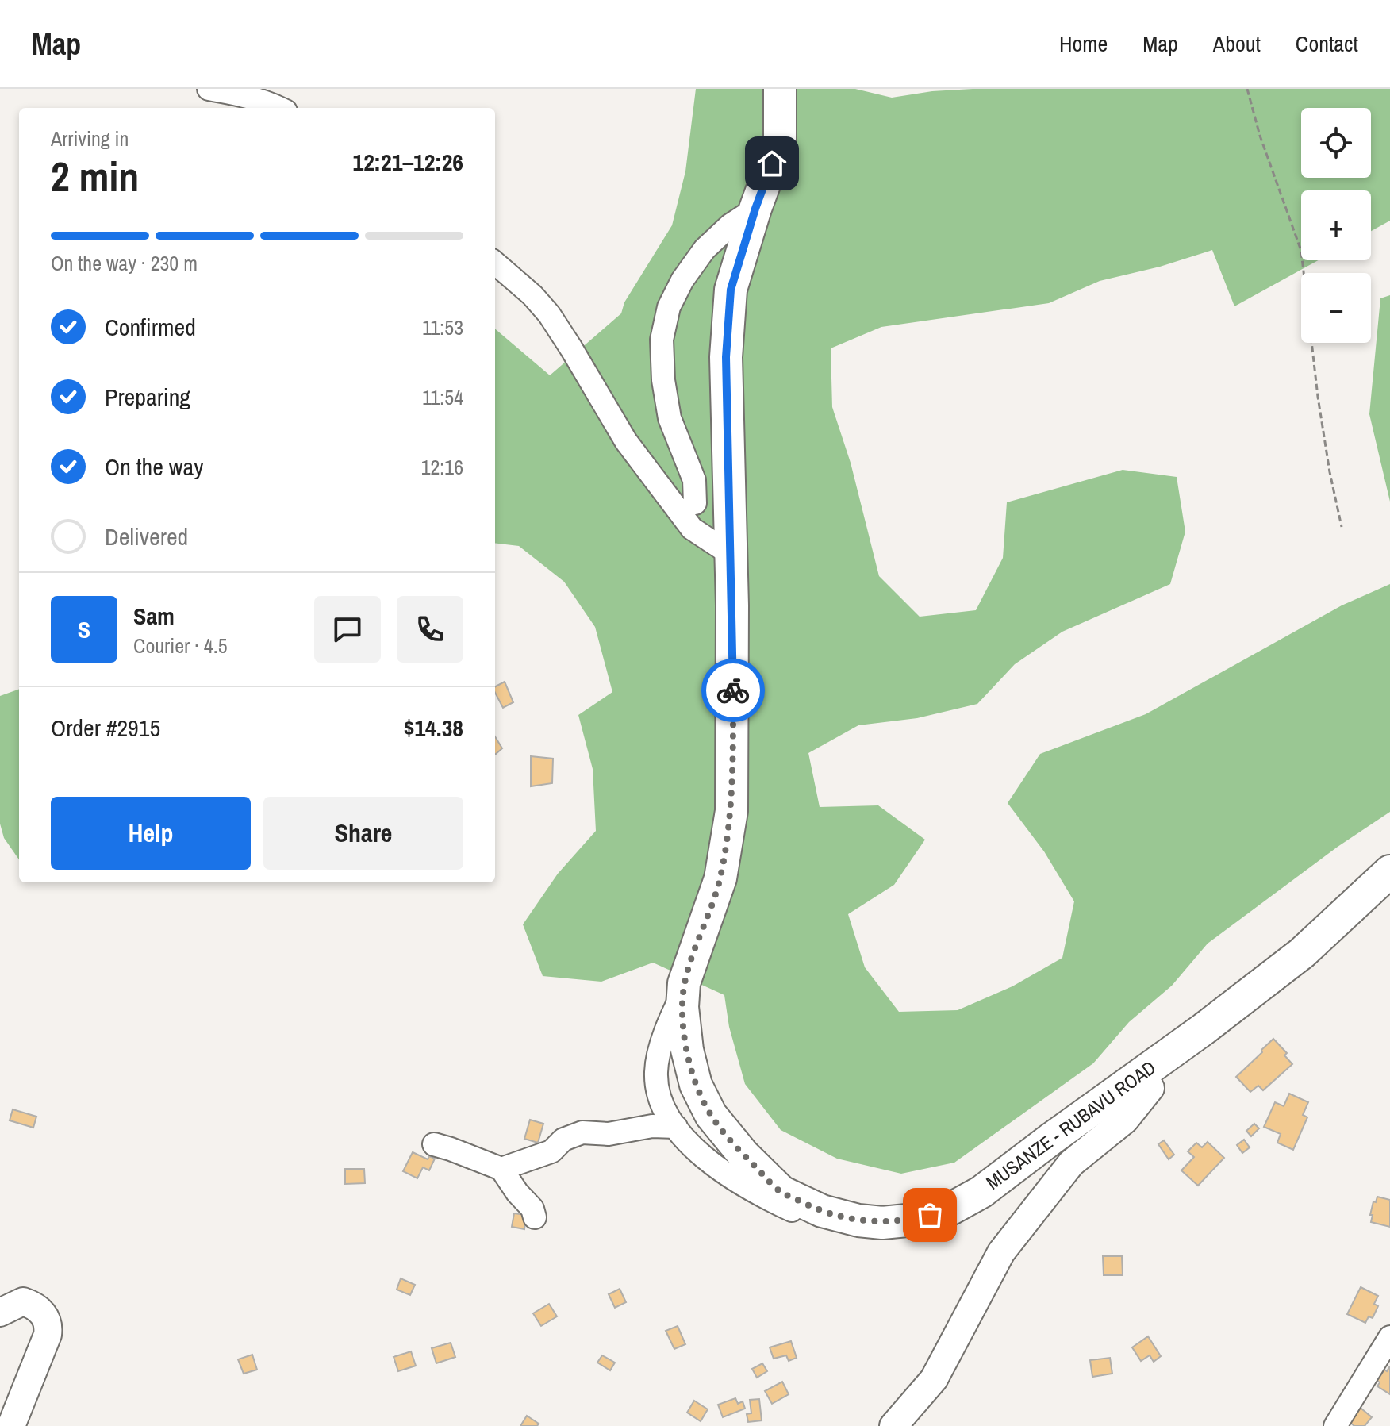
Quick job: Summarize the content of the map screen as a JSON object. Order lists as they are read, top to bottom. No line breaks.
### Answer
{"streets":{"highway":["MUSANZE - RUBAVU ROAD"]},"page":{"header":"Map","nav":["Home","Map","About","Contact"],"map_buttons":["+","−"],"heading":["2 min","Arriving in","12:21–12:26"],"panel":["Sam","Courier · 4.5","Order #2915","$14.38"],"bar":"On the way · 230 m","list":[["Confirmed","11:53"],["Preparing","11:54"],["On the way","12:16"],"Delivered"],"round":"S","buttons":["Help","Share"]}}
